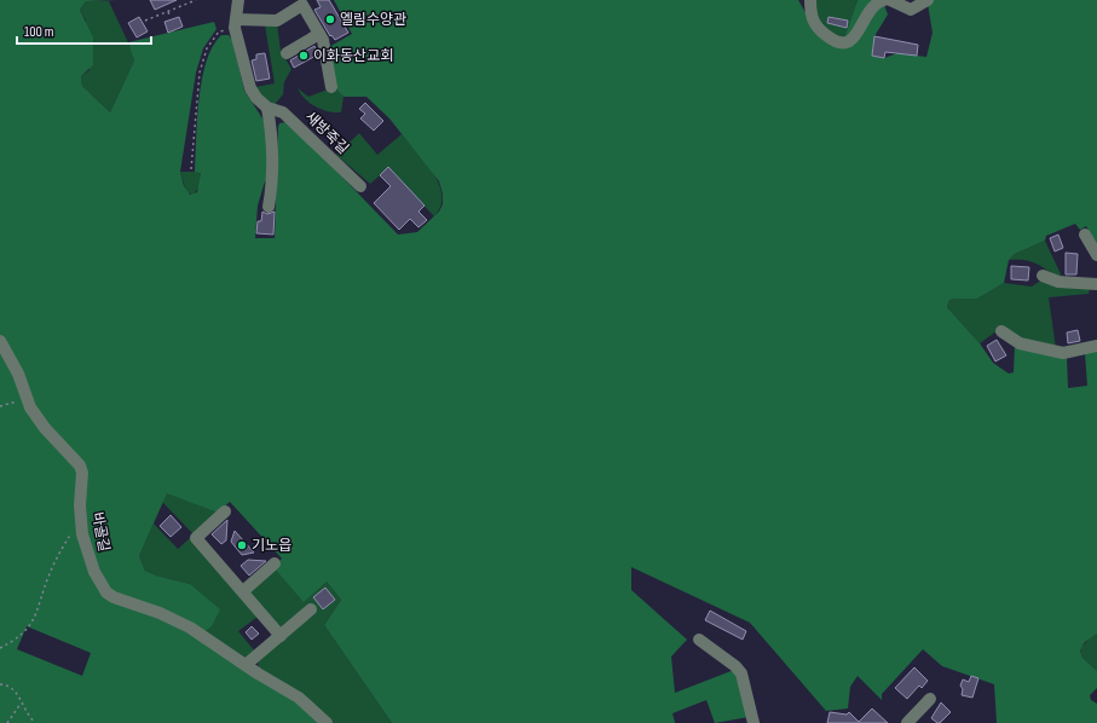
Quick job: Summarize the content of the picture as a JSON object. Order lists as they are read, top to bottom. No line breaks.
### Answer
{"streets":{"lane":["새방죽길","바골길"]},"places":["엘림수양관","이화동산교회","기노읍"],"scale_bar":"100 m"}
